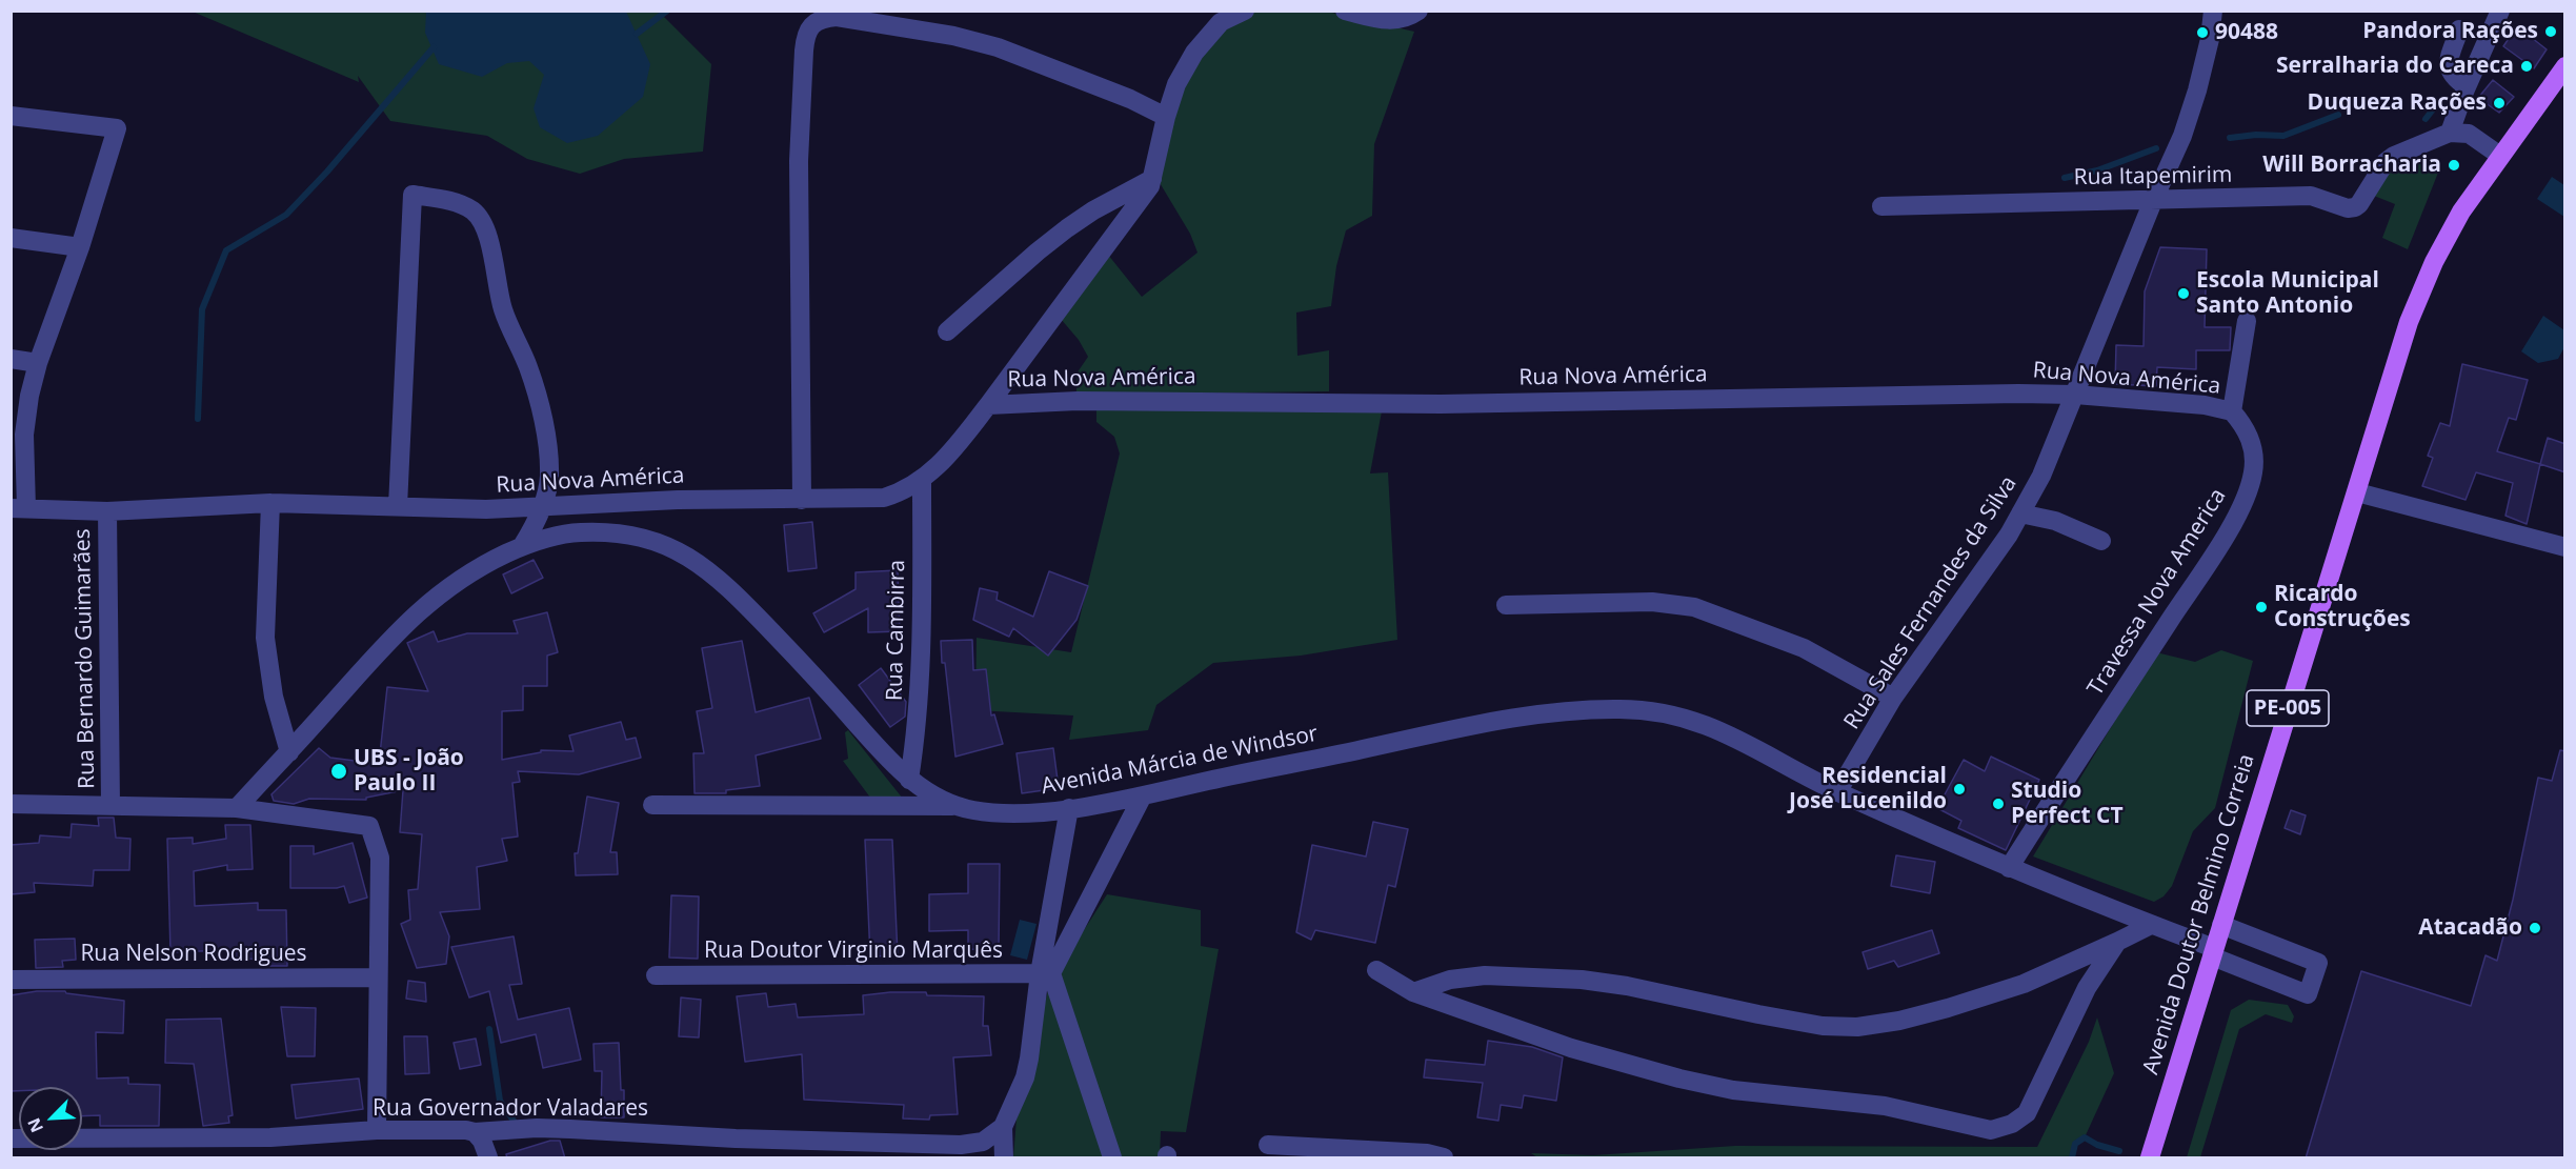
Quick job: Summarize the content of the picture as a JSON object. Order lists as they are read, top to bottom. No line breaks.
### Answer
{"streets":{"main road":["PE-005","Avenida Doutor Belmino Correia"],"street":["Rua Itapemirim","Rua Nova América","Travessa Nova America","Rua Sales Fernandes da Silva","Rua Cambirra","Rua Bernardo Guimarães","Avenida Márcia de Windsor","Rua Doutor Virginio Marquês","Rua Nelson Rodrigues","Rua Governador Valadares"]},"crossings":[["Rua Itapemirim","Rua Sales Fernandes da Silva"],["Rua Nova América","Travessa Nova America"],["Rua Nova América","Rua Sales Fernandes da Silva"],["Rua Nova América","Rua Cambirra"],["Rua Nova América","Rua Bernardo Guimarães"],["Travessa Nova America","Avenida Márcia de Windsor"],["Rua Sales Fernandes da Silva","Avenida Márcia de Windsor"],["Rua Cambirra","Avenida Márcia de Windsor"],["Avenida Márcia de Windsor","Avenida Doutor Belmino Correia"]],"places":["Pandora Rações","90488","Serralharia do Careca","Duqueza Rações","Will Borracharia","Escola Municipal Santo Antonio","Ricardo Construções","UBS - João Paulo II","Residencial José Lucenildo","Studio Perfect CT","Atacadão"],"north":"bottom left"}
